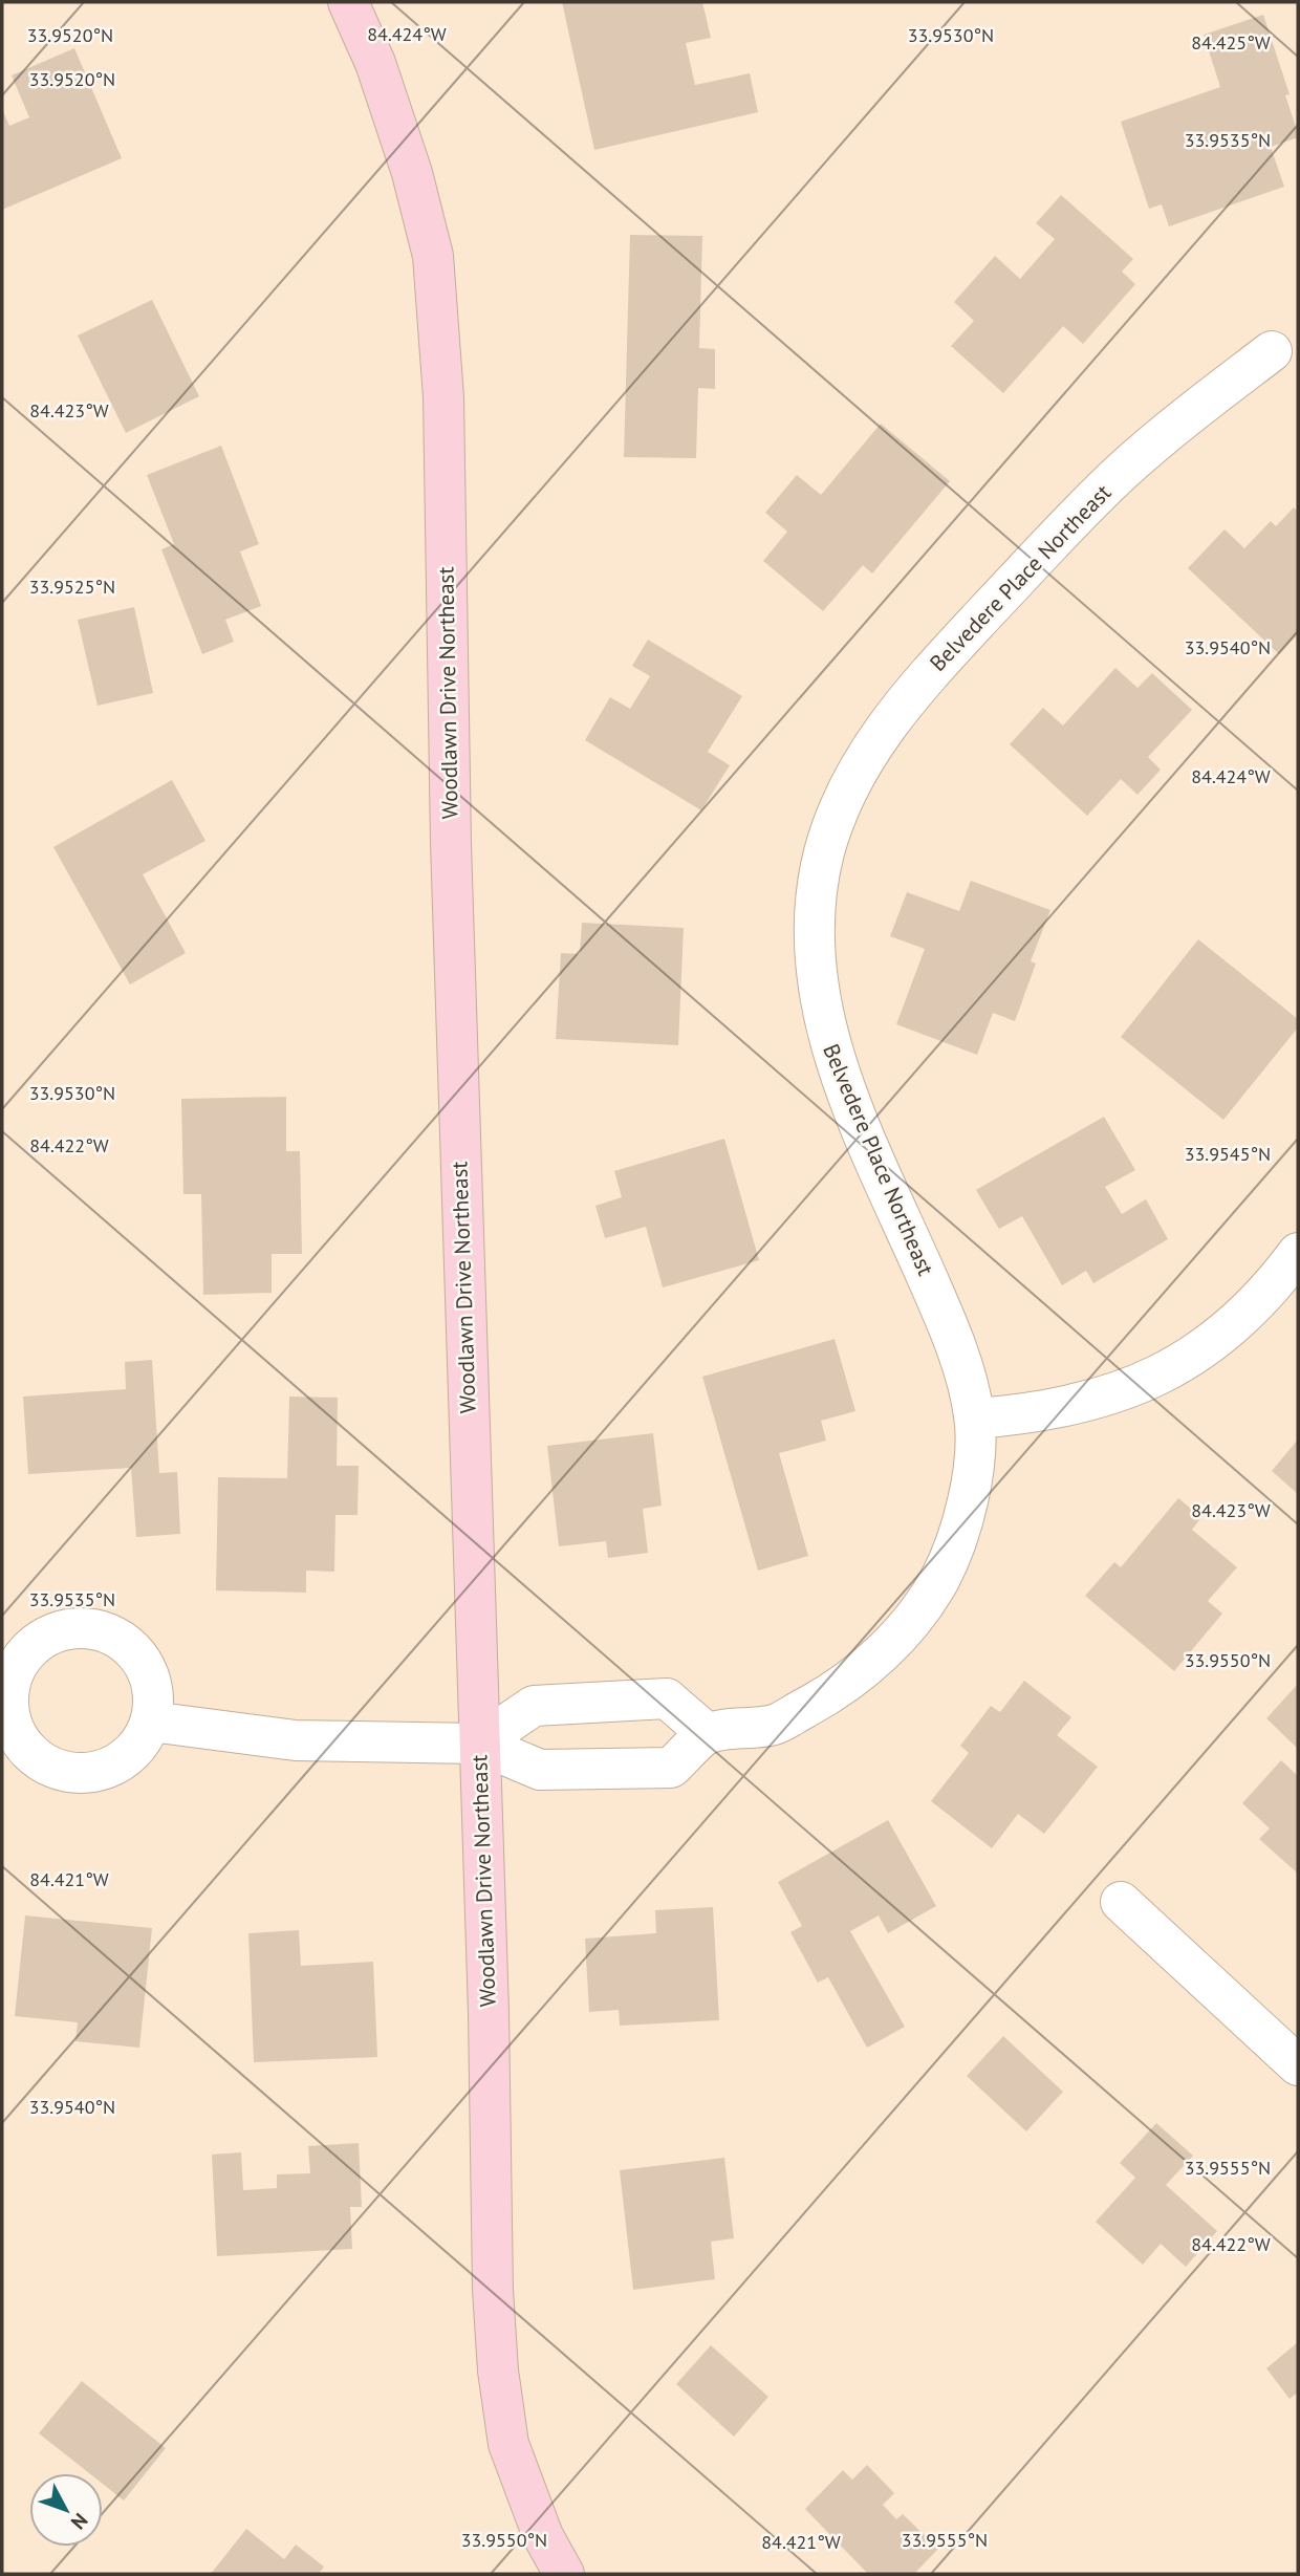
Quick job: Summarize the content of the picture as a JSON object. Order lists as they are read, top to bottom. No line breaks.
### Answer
{"streets":{"street":["Belvedere Place Northeast","Woodlawn Drive Northeast"]},"north":"bottom right","coordinates":["84.424°W","33.9520°N","33.9530°N","84.425°W","33.9535°N","84.423°W","33.9525°N","33.9540°N","84.422°W","33.9545°N","33.9550°N","84.421°W","33.9555°N"]}
